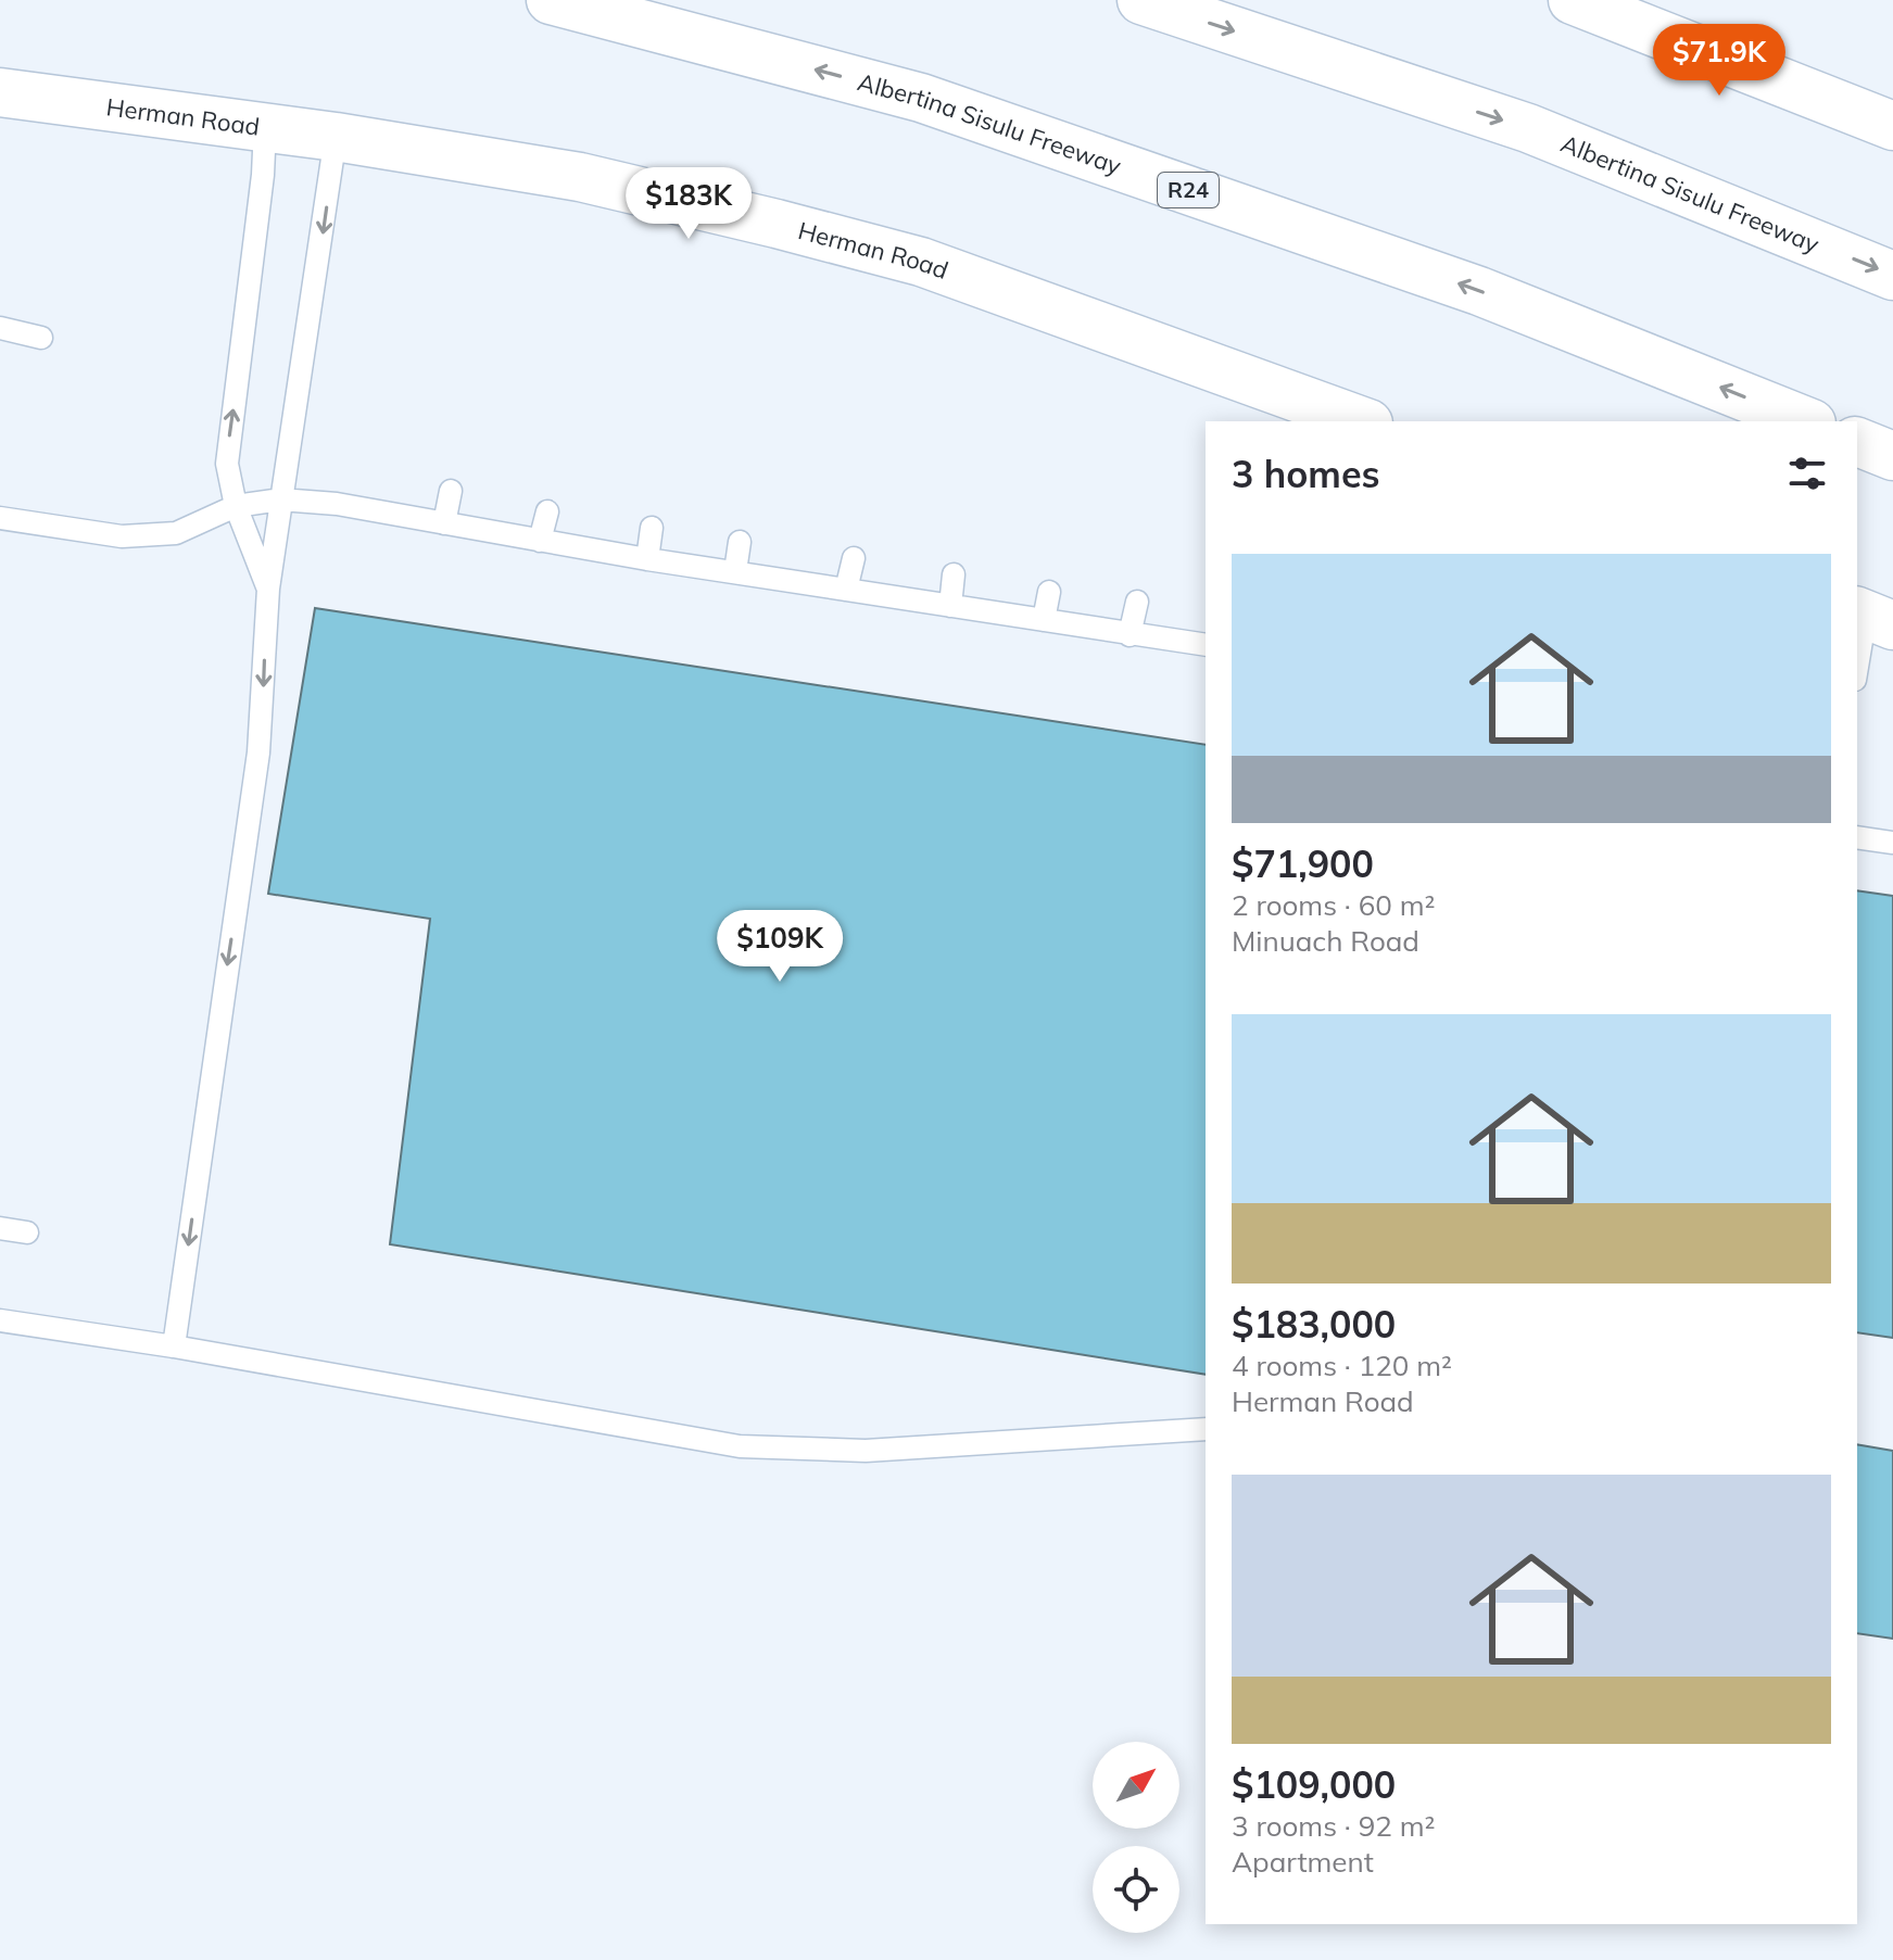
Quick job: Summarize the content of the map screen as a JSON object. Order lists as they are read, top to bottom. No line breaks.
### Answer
{"streets":{"main road":["Herman Road","Albertina Sisulu Freeway","R24"]},"north":"top right","page":{"price":["$71.9K","$183K","$109K"],"heading":"3 homes","list":[{"name":"$71,900","note":"2 rooms · 60 m² · Minuach Road"},{"name":"$183,000","note":"4 rooms · 120 m² · Herman Road"},{"name":"$109,000","note":"3 rooms · 92 m² · Apartment"}]}}
